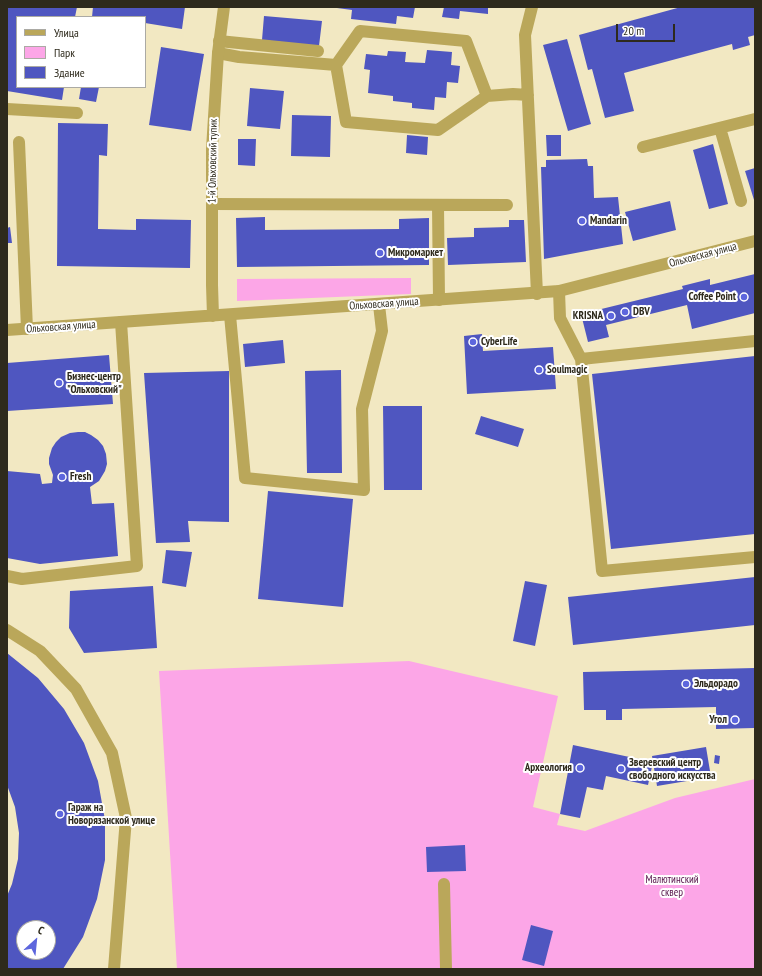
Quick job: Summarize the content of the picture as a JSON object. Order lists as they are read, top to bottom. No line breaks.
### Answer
{"streets":{"street":["1-й Ольховский тупик","Ольховская улица"]},"crossings":[["1-й Ольховский тупик","Ольховская улица"]],"parks":["Малютинский сквер"],"places":["Mandarin","Микромаркет","Coffee Point","DBV","KRISNA","CyberLife","Soulmagic","Бизнес-центр \"Ольховский\"","Fresh","Эльдорадо","Угол","Археология","Зверевский центр свободного искусства","Гараж на Новорязанской улице"],"legend":["Улица","Парк","Здание"],"scale_bar":"20 m","north":"top right"}
